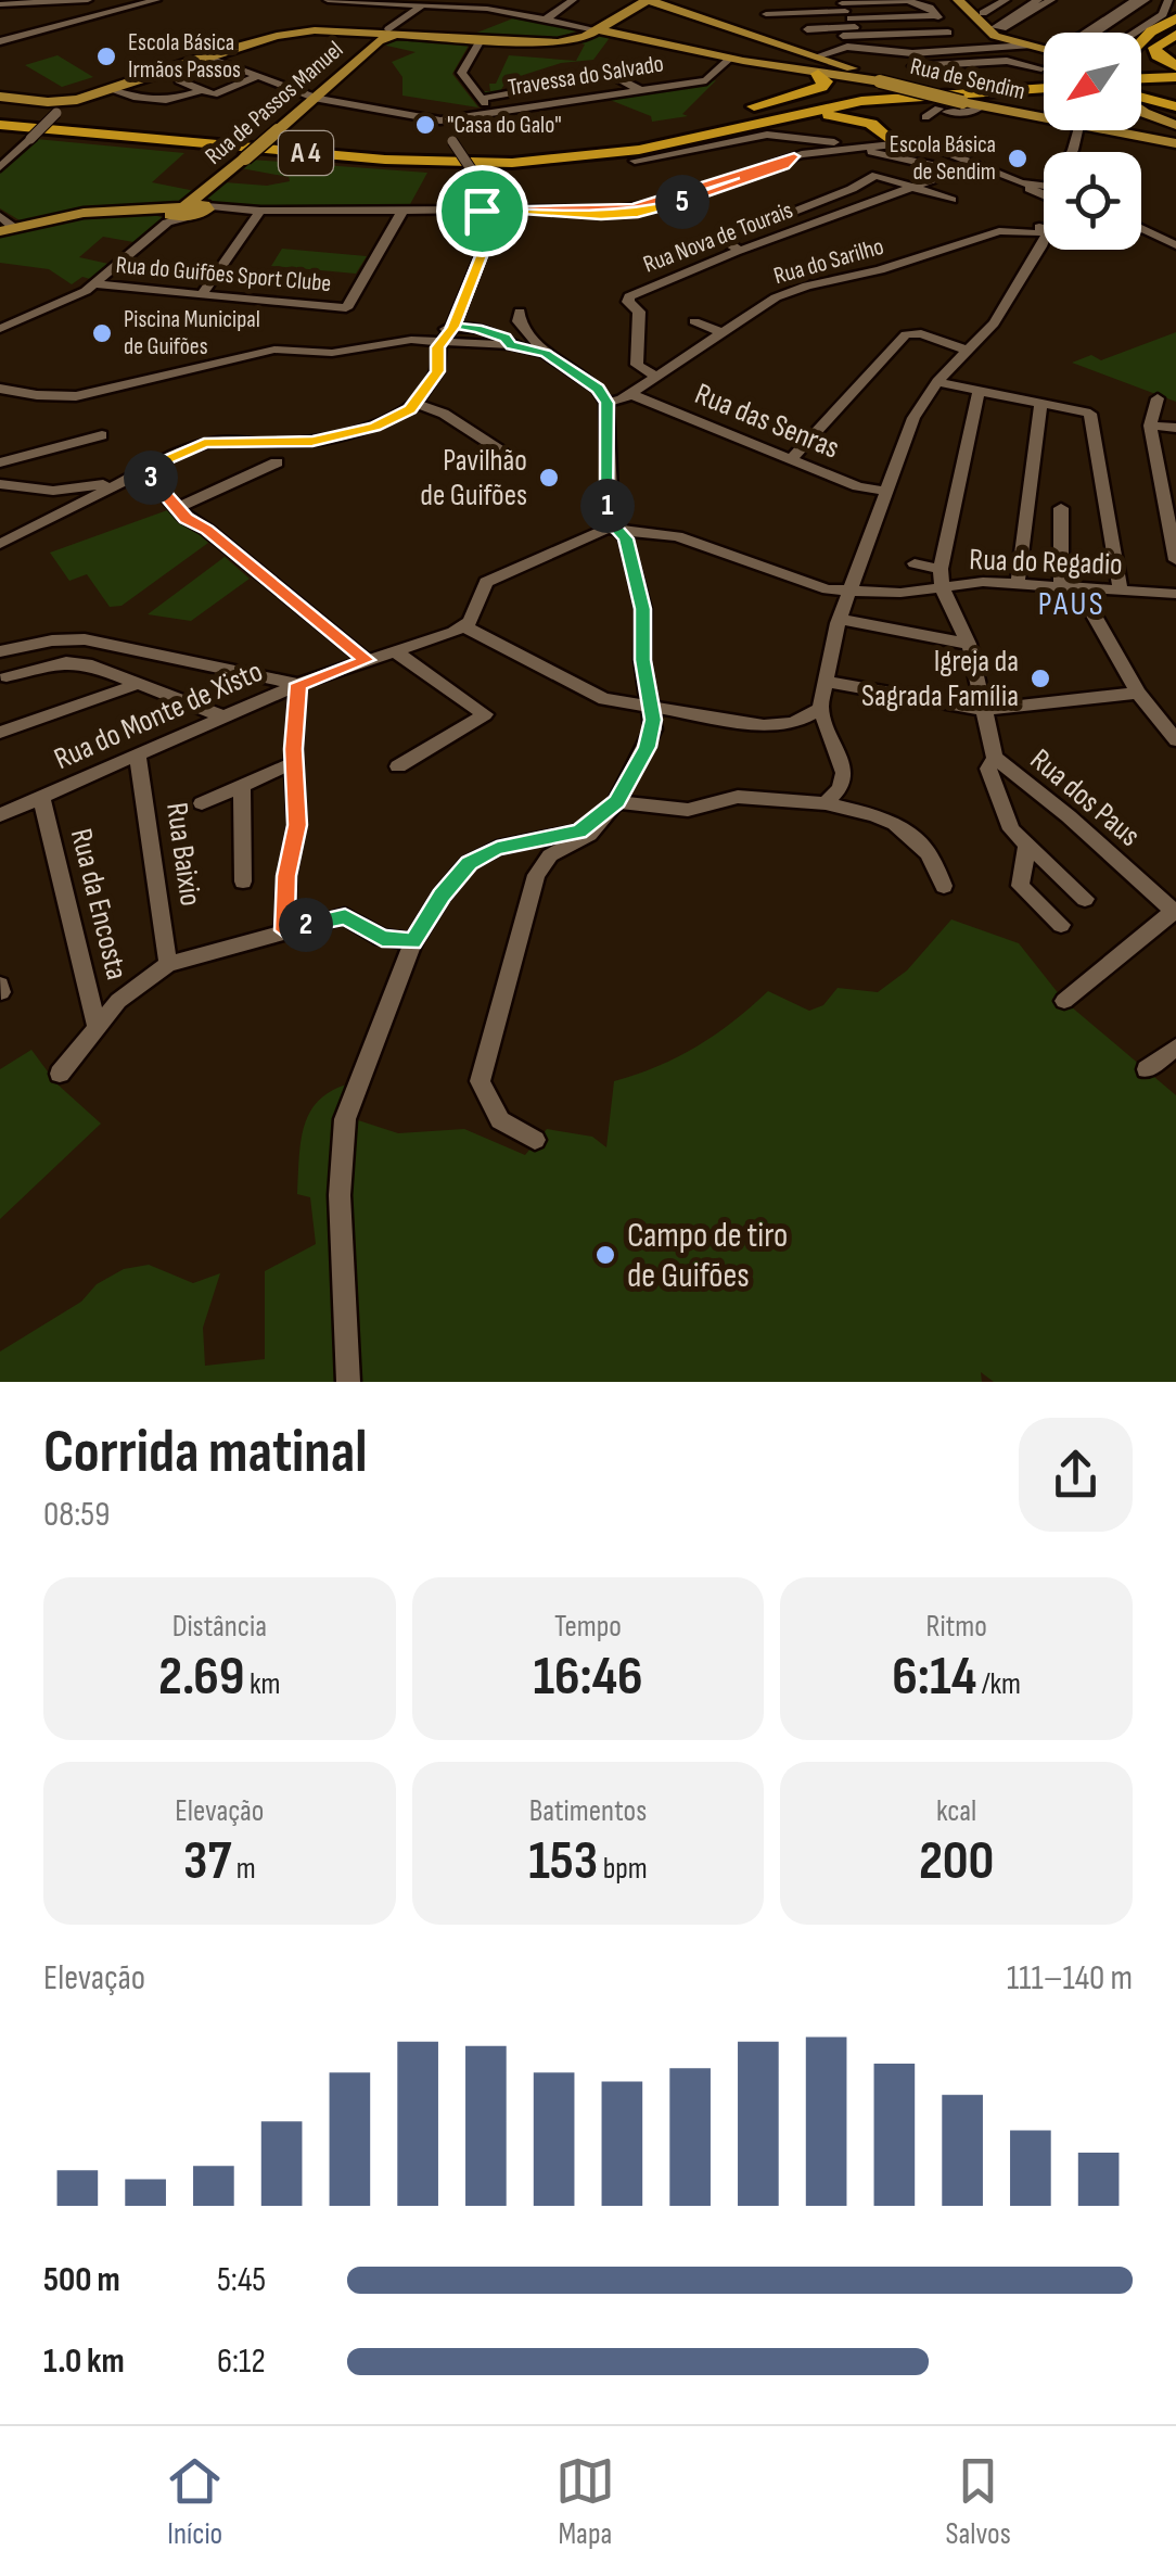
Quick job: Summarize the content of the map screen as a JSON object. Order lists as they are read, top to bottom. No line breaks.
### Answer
{"streets":{"highway":["A 4"],"main road":["Rua de Sendim","Rua de Passos Manuel"],"street":["Travessa do Salvado","Rua Nova de Tourais","Rua do Sarilho","Rua do Guifões Sport Clube","Rua das Senras","Rua do Regadio","Rua do Monte de Xisto","Rua dos Paus","Rua Baixio","Rua da Encosta"]},"crossings":[["Travessa do Salvado","Rua de Passos Manuel"],["Rua de Sendim","A 4"],["Rua de Passos Manuel","Rua do Guifões Sport Clube"],["Rua Nova de Tourais","Rua do Sarilho"],["Rua do Sarilho","Rua das Senras"],["Rua do Regadio","Rua dos Paus"],["Rua do Monte de Xisto","Rua Baixio"],["Rua do Monte de Xisto","Rua da Encosta"]],"districts":["PAUS"],"places":["Escola Básica Irmãos Passos","\"Casa do Galo\"","Escola Básica de Sendim","Piscina Municipal de Guifões","Pavilhão de Guifões","Igreja da Sagrada Família","Campo de tiro de Guifões"],"north":"bottom left","page":{"pins":["5","3","1","2"],"heading":["Corrida matinal","08:59"],"stats":[["Distância","2.69 km"],["Tempo","16:46"],["Ritmo","6:14 /km"],["Elevação","37 m"],["Batimentos","153 bpm"],["kcal","200"]],"chart":["Elevação","111–140 m"],"list":[{"name":"500 m","note":"5:45"},{"name":"1.0 km","note":"6:12"}],"tabs":["Início","Mapa","Salvos"]}}
